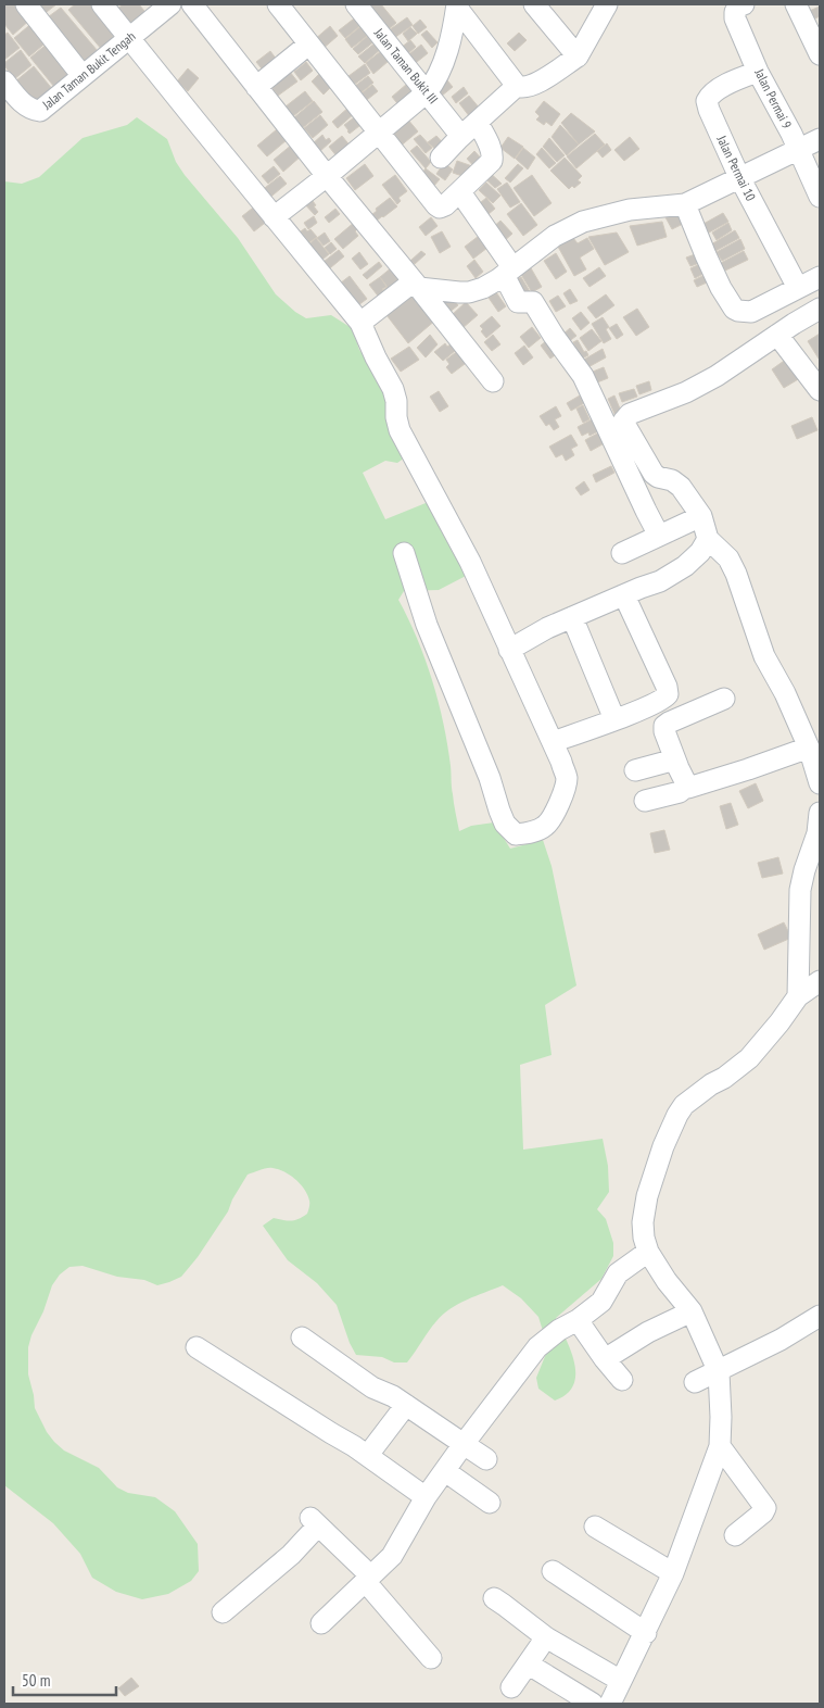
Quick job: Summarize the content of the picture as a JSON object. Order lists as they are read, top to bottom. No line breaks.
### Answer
{"streets":{"street":["Jalan Taman Bukit III","Jalan Taman Bukit Tengah","Jalan Permai 9","Jalan Permai 10"]},"crossings":[["Jalan Permai 9","Jalan Permai 10"]],"scale_bar":"50 m"}
